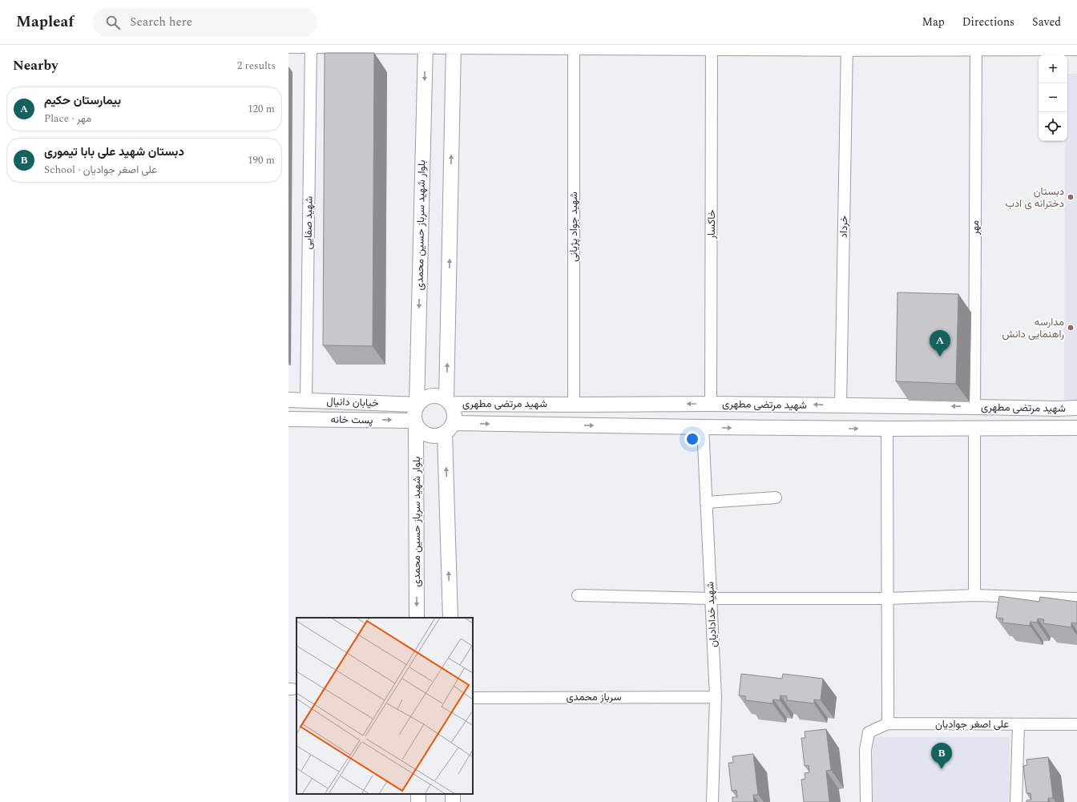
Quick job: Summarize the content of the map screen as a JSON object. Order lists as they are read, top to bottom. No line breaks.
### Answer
{"streets":{"street":["شهید صفایی","خاکسار","بلوار شهید سرباز حسین محمدی","شهید جواد پژیانی","خرداد","مهر","خیابان دانیال","شهید مرتضی مطهری","پست خانه","شهید خدادادیان","سرباز محمدی","علی اصغر جوادیان"]},"crossings":[["شهید صفایی","خیابان دانیال"],["خاکسار","شهید مرتضی مطهری"],["بلوار شهید سرباز حسین محمدی","خیابان دانیال"],["بلوار شهید سرباز حسین محمدی","شهید مرتضی مطهری"],["بلوار شهید سرباز حسین محمدی","پست خانه"],["شهید جواد پژیانی","شهید مرتضی مطهری"],["خرداد","شهید مرتضی مطهری"],["مهر","شهید مرتضی مطهری"],["خیابان دانیال","شهید مرتضی مطهری"],["خیابان دانیال","پست خانه"],["شهید مرتضی مطهری","پست خانه"],["شهید مرتضی مطهری","شهید خدادادیان"],["شهید خدادادیان","سرباز محمدی"]],"one_way":["پست خانه"],"places":["دبستان دخترانه ی ادب","مدارسه راهنمایی دانش"],"page":{"header":"Mapleaf","search":"Search here","nav":["Map","Directions","Saved"],"heading":["Nearby","2 results"],"map_buttons":["+","−"],"list":[{"mark":"A","name":"بیمارستان حکیم","note":"Place · مهر","value":"120 m"},{"mark":"B","name":"دبستان شهید علی بابا تیموری","note":"School · علی اصغر جوادیان","value":"190 m"}],"pins":["A","B"]}}
